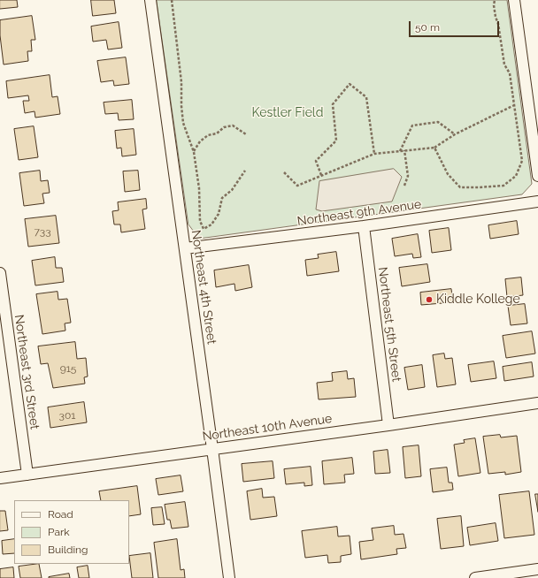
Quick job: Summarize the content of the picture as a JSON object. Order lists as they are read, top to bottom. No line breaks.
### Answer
{"streets":{"street":["Northeast 9th Avenue","Northeast 4th Street","Northeast 5th Street","Northeast 3rd Street","Northeast 10th Avenue"]},"crossings":[["Northeast 9th Avenue","Northeast 4th Street"],["Northeast 9th Avenue","Northeast 5th Street"],["Northeast 4th Street","Northeast 10th Avenue"],["Northeast 5th Street","Northeast 10th Avenue"],["Northeast 3rd Street","Northeast 10th Avenue"]],"parks":["Kestler Field"],"places":["Kiddle Kollege"],"house_numbers":["733","915","301"],"legend":["Road","Park","Building"],"scale_bar":"50 m"}
